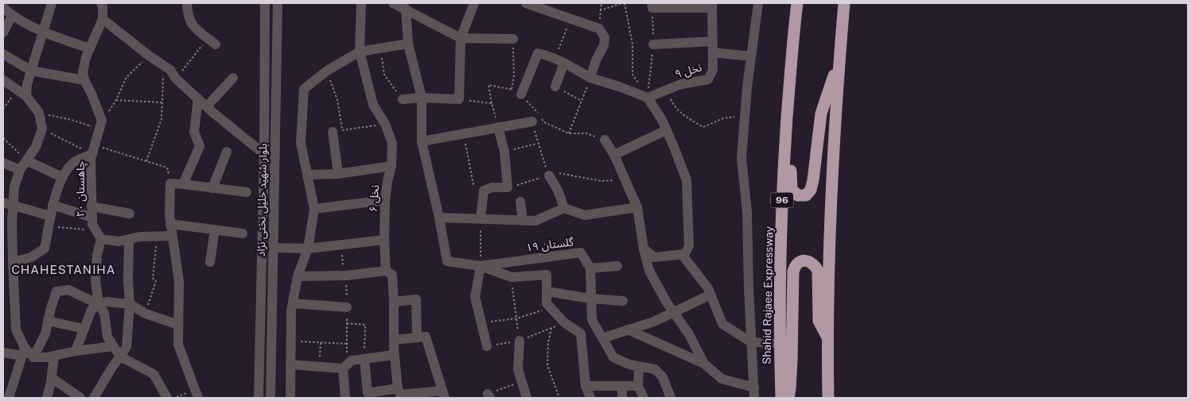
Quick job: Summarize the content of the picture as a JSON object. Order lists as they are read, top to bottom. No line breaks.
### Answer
{"streets":{"highway":["96","Shahid Rajaee Expressway"],"street":["نخل ۹","چاهستان ۲۰","نخل ۶","بلوار شهید خلیل تختی نژاد","گلستان ۱۹"]},"districts":["CHAHESTANIHA"]}
